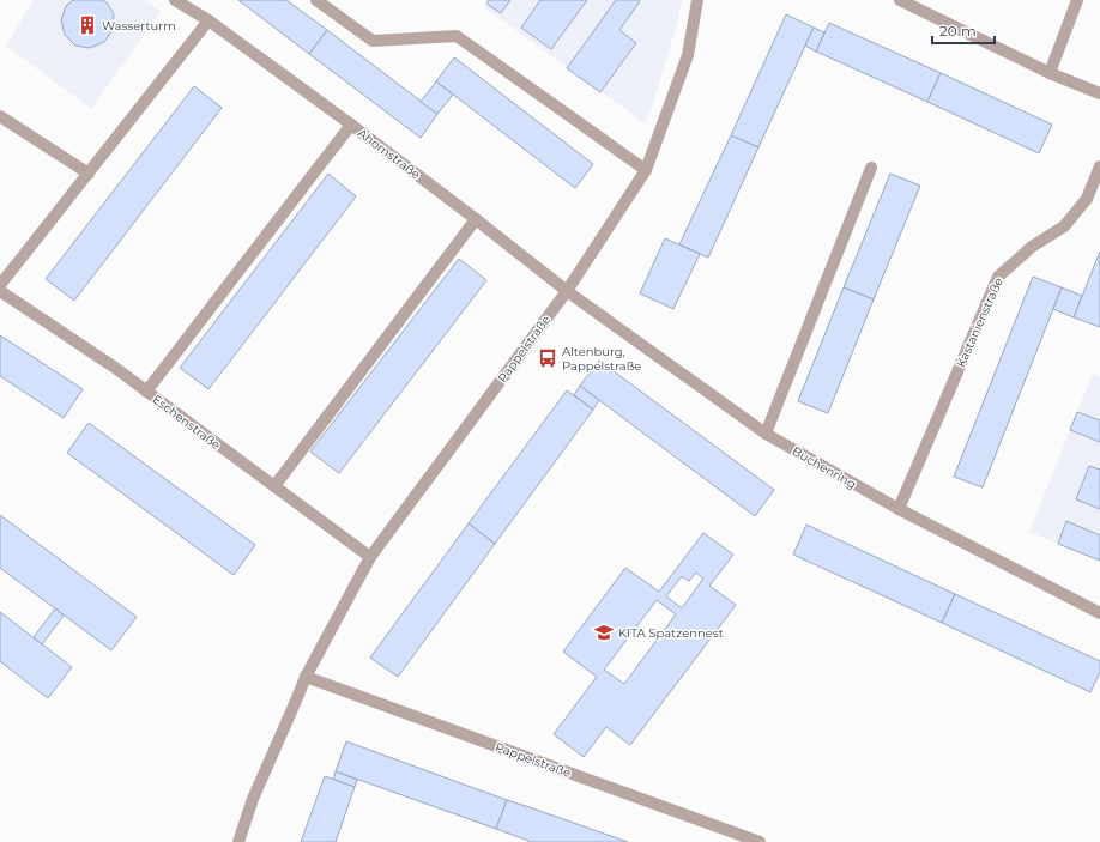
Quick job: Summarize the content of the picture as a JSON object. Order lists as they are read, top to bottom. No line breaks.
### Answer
{"streets":{"street":["Ahornstraße","Kastanienstraße","Pappelstraße","Eschenstraße","Buchenring"]},"crossings":[["Ahornstraße","Pappelstraße"],["Ahornstraße","Buchenring"],["Kastanienstraße","Buchenring"],["Pappelstraße","Eschenstraße"],["Pappelstraße","Buchenring"]],"places":{"building":["Wasserturm"],"bus stop":["Altenburg, Pappelstraße"],"school or university":["KITA Spatzennest"]},"scale_bar":"20 m"}
